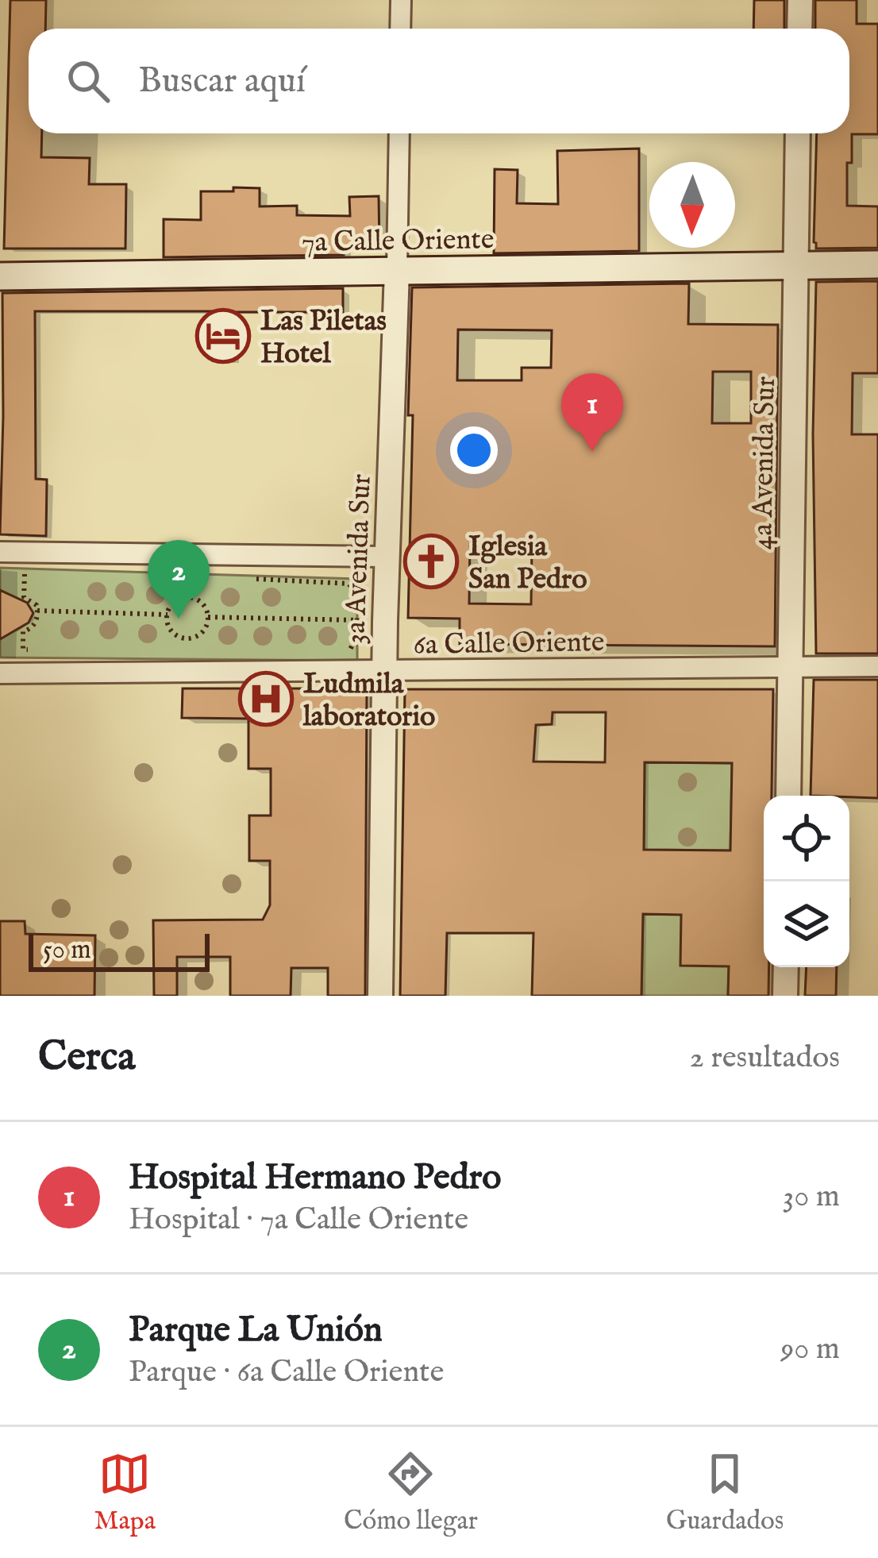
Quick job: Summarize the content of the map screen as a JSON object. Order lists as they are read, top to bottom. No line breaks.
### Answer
{"streets":{"main road":["7a Calle Oriente"],"street":["4a Avenida Sur","3a Avenida Sur","6a Calle Oriente"]},"crossings":[["7a Calle Oriente","4a Avenida Sur"],["7a Calle Oriente","3a Avenida Sur"],["4a Avenida Sur","6a Calle Oriente"],["3a Avenida Sur","6a Calle Oriente"]],"places":{"hotel":["Las Piletas Hotel"],"church":["Iglesia San Pedro"],"hospital":["Ludmila laboratorio"]},"scale_bar":"50 m","north":"bottom","page":{"search":"Buscar aquí","pins":["1","2"],"scale":"50 m","heading":["Cerca","2 resultados"],"list":[{"mark":"1","name":"Hospital Hermano Pedro","note":"Hospital · 7a Calle Oriente","value":"30 m"},{"mark":"2","name":"Parque La Unión","note":"Parque · 6a Calle Oriente","value":"90 m"}],"nav":["Mapa","Cómo llegar","Guardados"]}}
